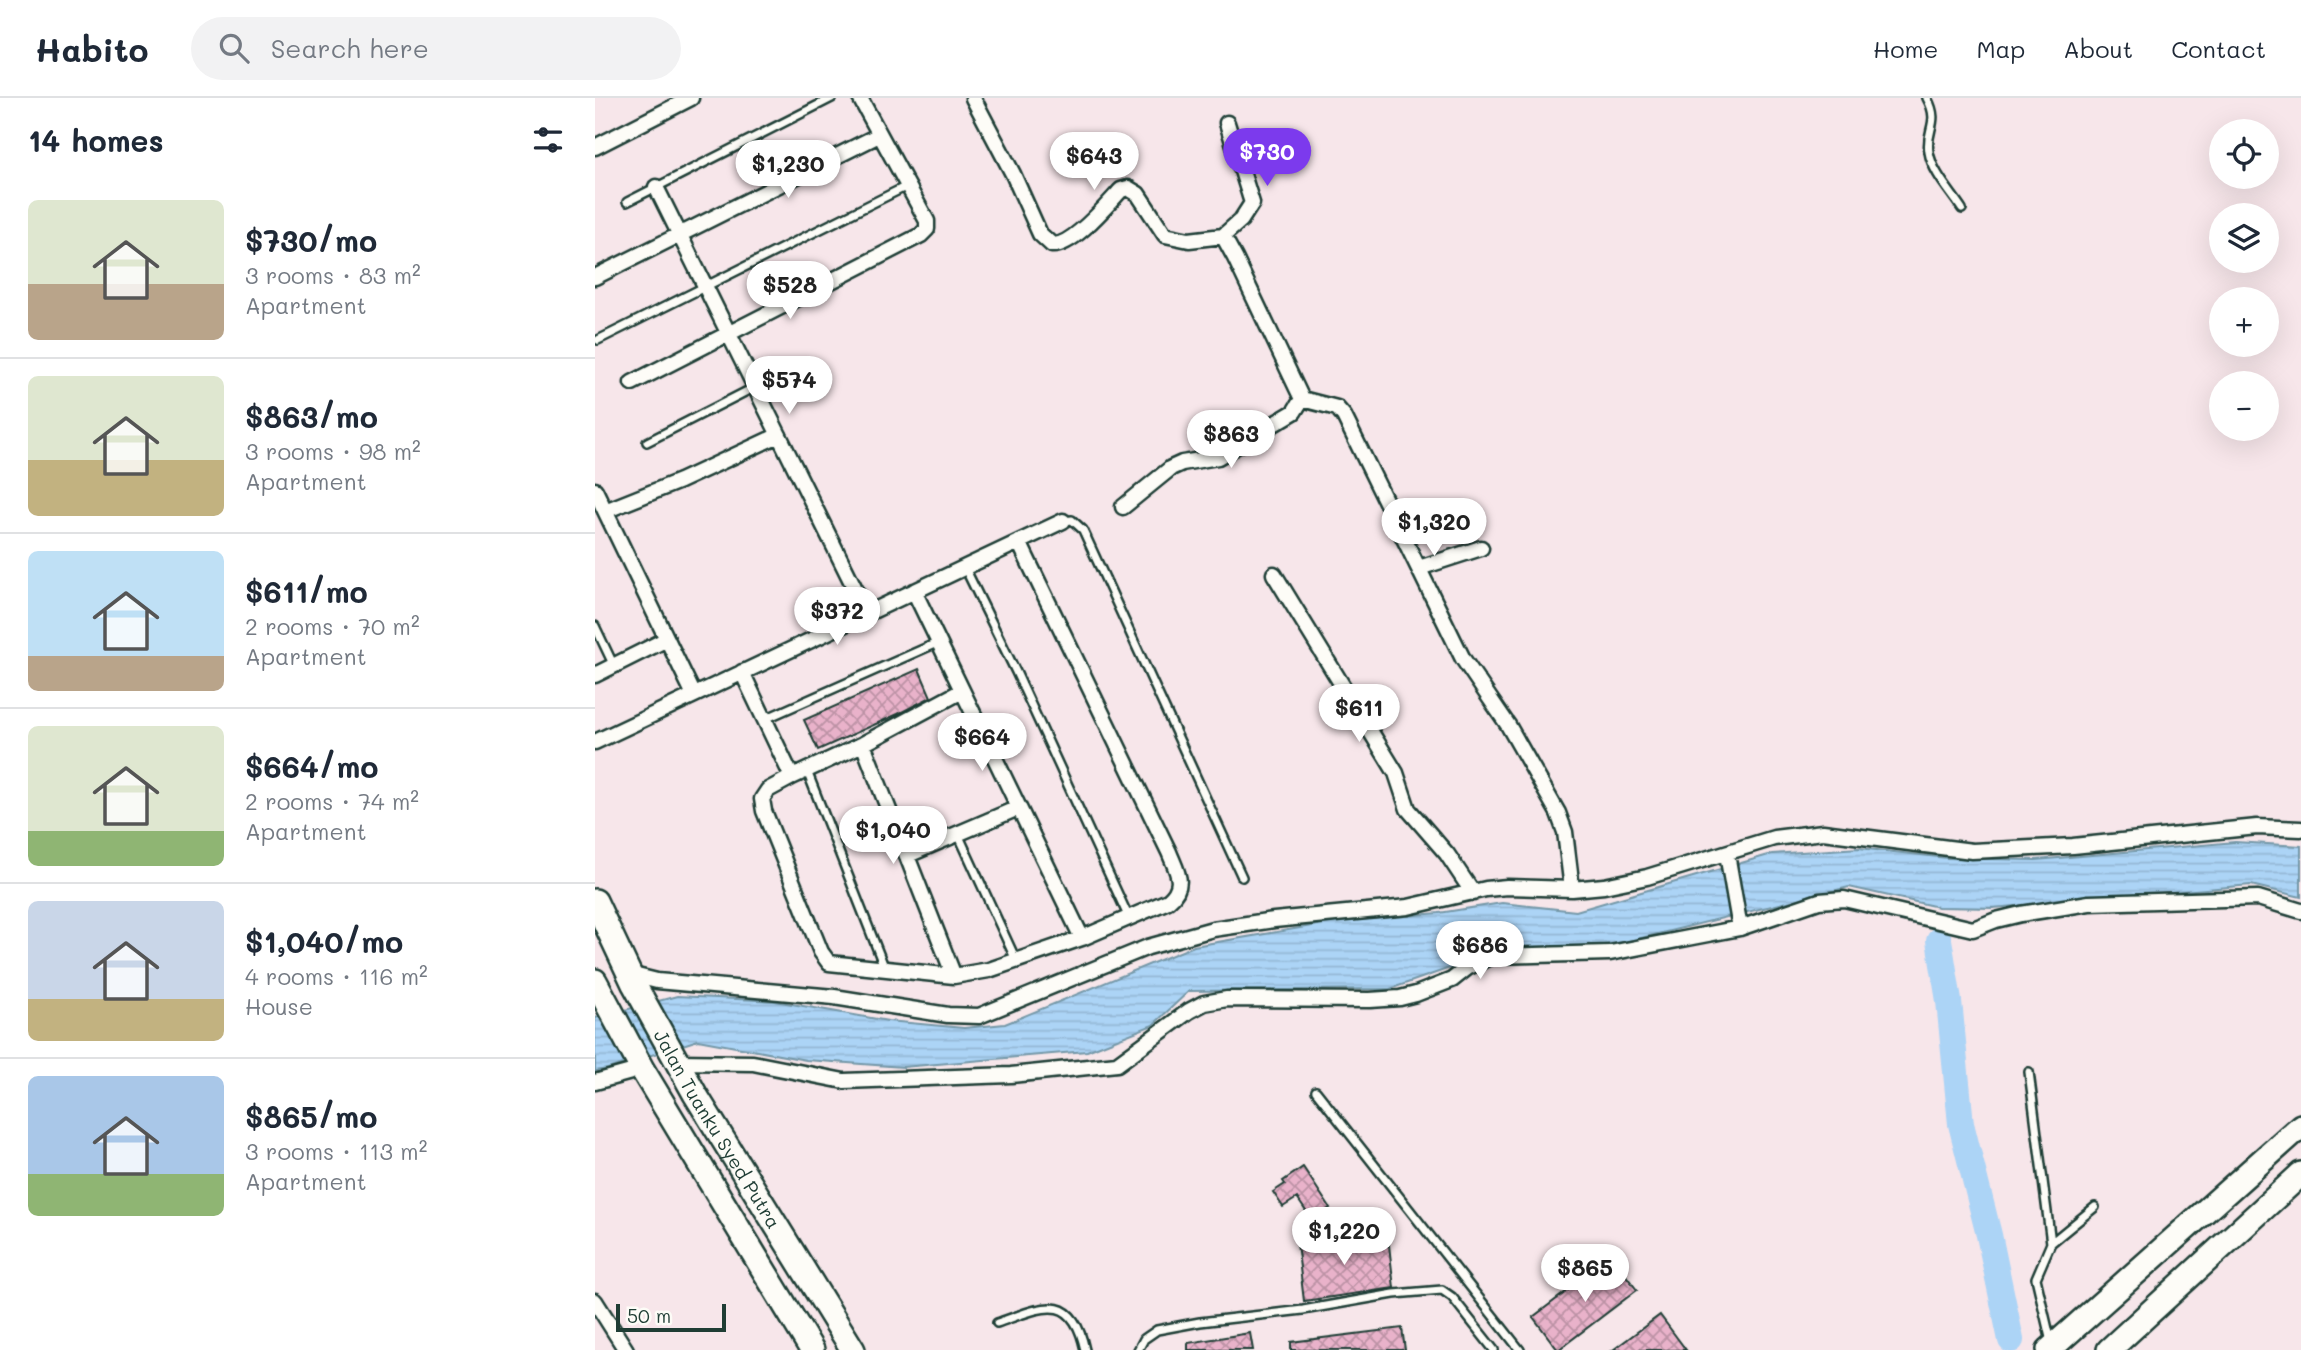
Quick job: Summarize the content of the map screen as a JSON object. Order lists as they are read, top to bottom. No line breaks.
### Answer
{"streets":{"main road":["Jalan Tuanku Syed Putra"]},"scale_bar":"50 m","page":{"header":"Habito","search":"Search here","nav":["Home","Map","About","Contact"],"heading":"14 homes","map_buttons":["+","−"],"price":["$730","$643","$1,230","$528","$574","$863","$1,320","$372","$611","$664","$1,040","$686","$1,220","$865"],"list":[{"name":"$730/mo","note":"3 rooms · 83 m² · Apartment"},{"name":"$863/mo","note":"3 rooms · 98 m² · Apartment"},{"name":"$611/mo","note":"2 rooms · 70 m² · Apartment"},{"name":"$664/mo","note":"2 rooms · 74 m² · Apartment"},{"name":"$1,040/mo","note":"4 rooms · 116 m² · House"},{"name":"$865/mo","note":"3 rooms · 113 m² · Apartment"}],"scale":"50 m"}}
